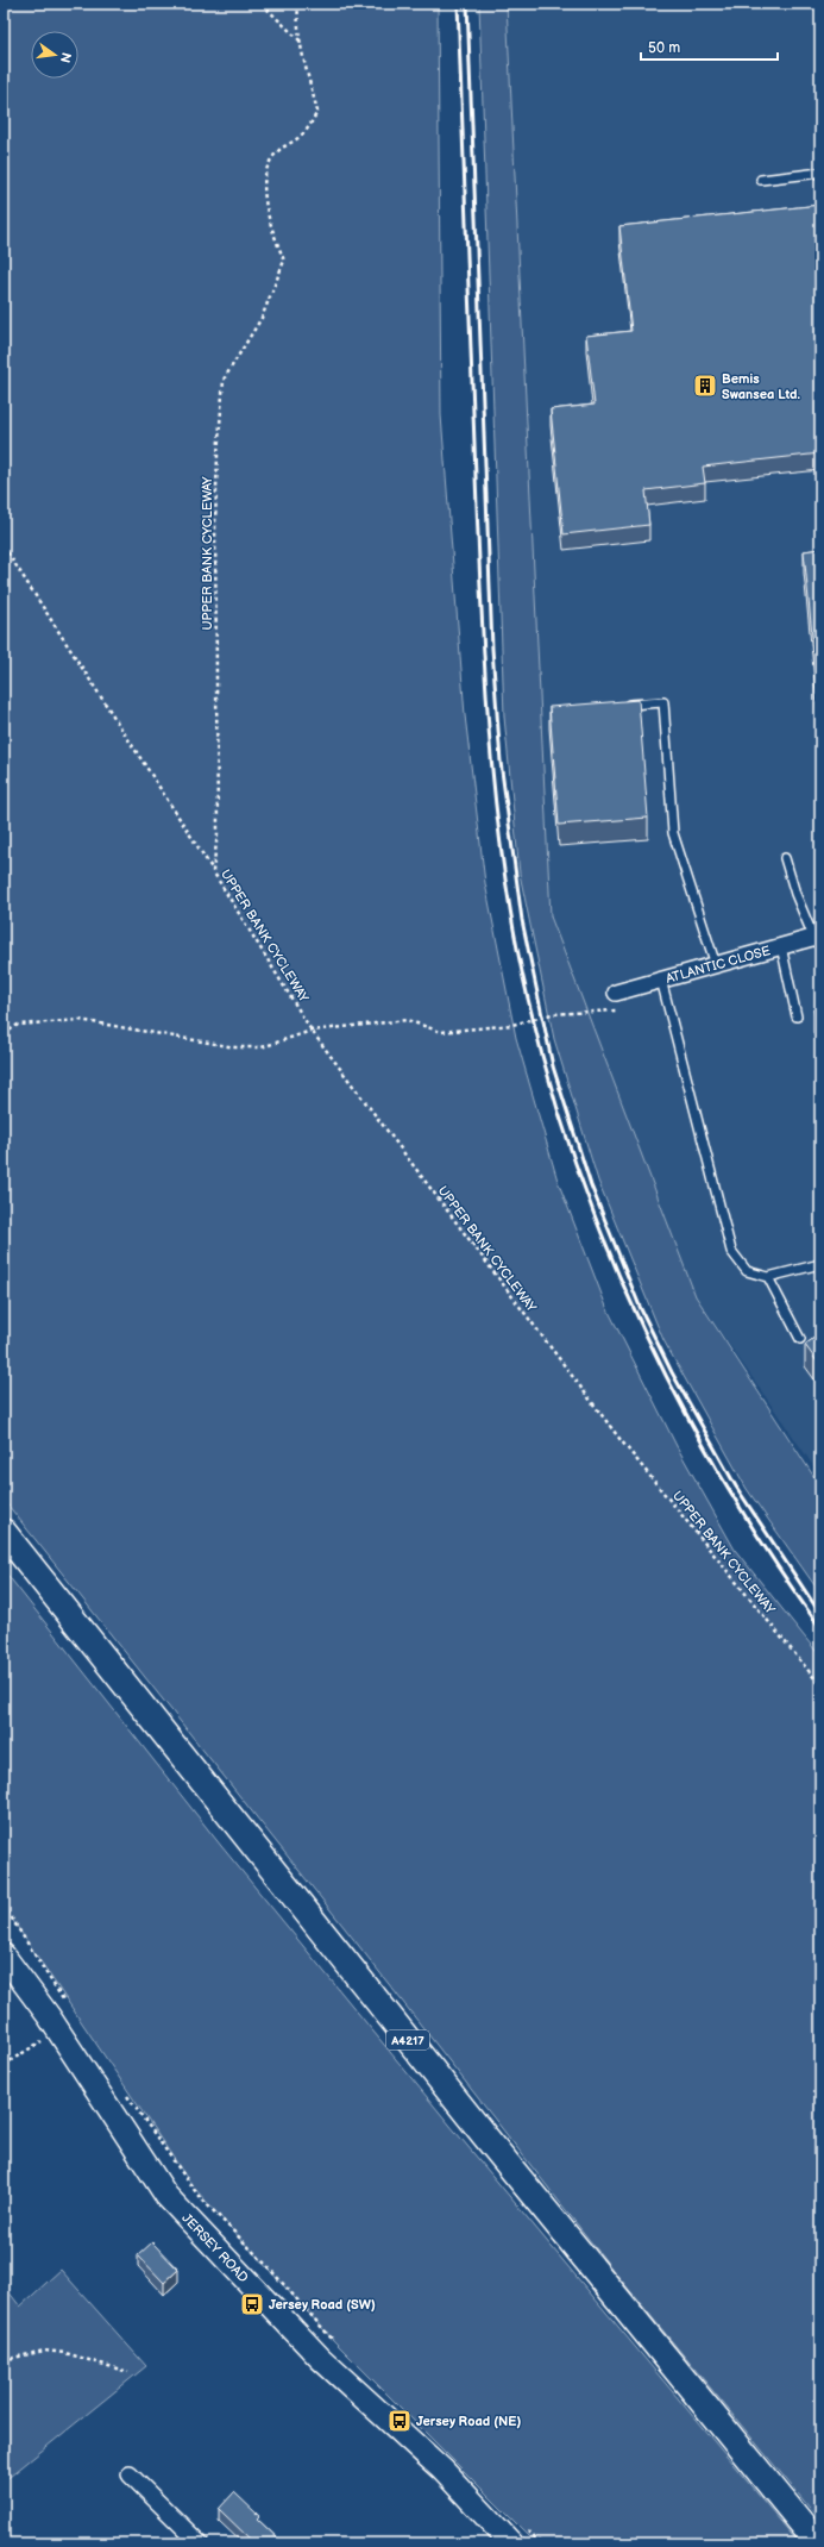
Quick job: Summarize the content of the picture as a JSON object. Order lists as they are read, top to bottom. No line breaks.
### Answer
{"streets":{"main road":["A4217","JERSEY ROAD"],"street":["ATLANTIC CLOSE"],"path":["UPPER BANK CYCLEWAY"]},"places":{"building":["Bemis Swansea Ltd."],"bus stop":["Jersey Road (SW)","Jersey Road (NE)"]},"scale_bar":"50 m","north":"right"}
